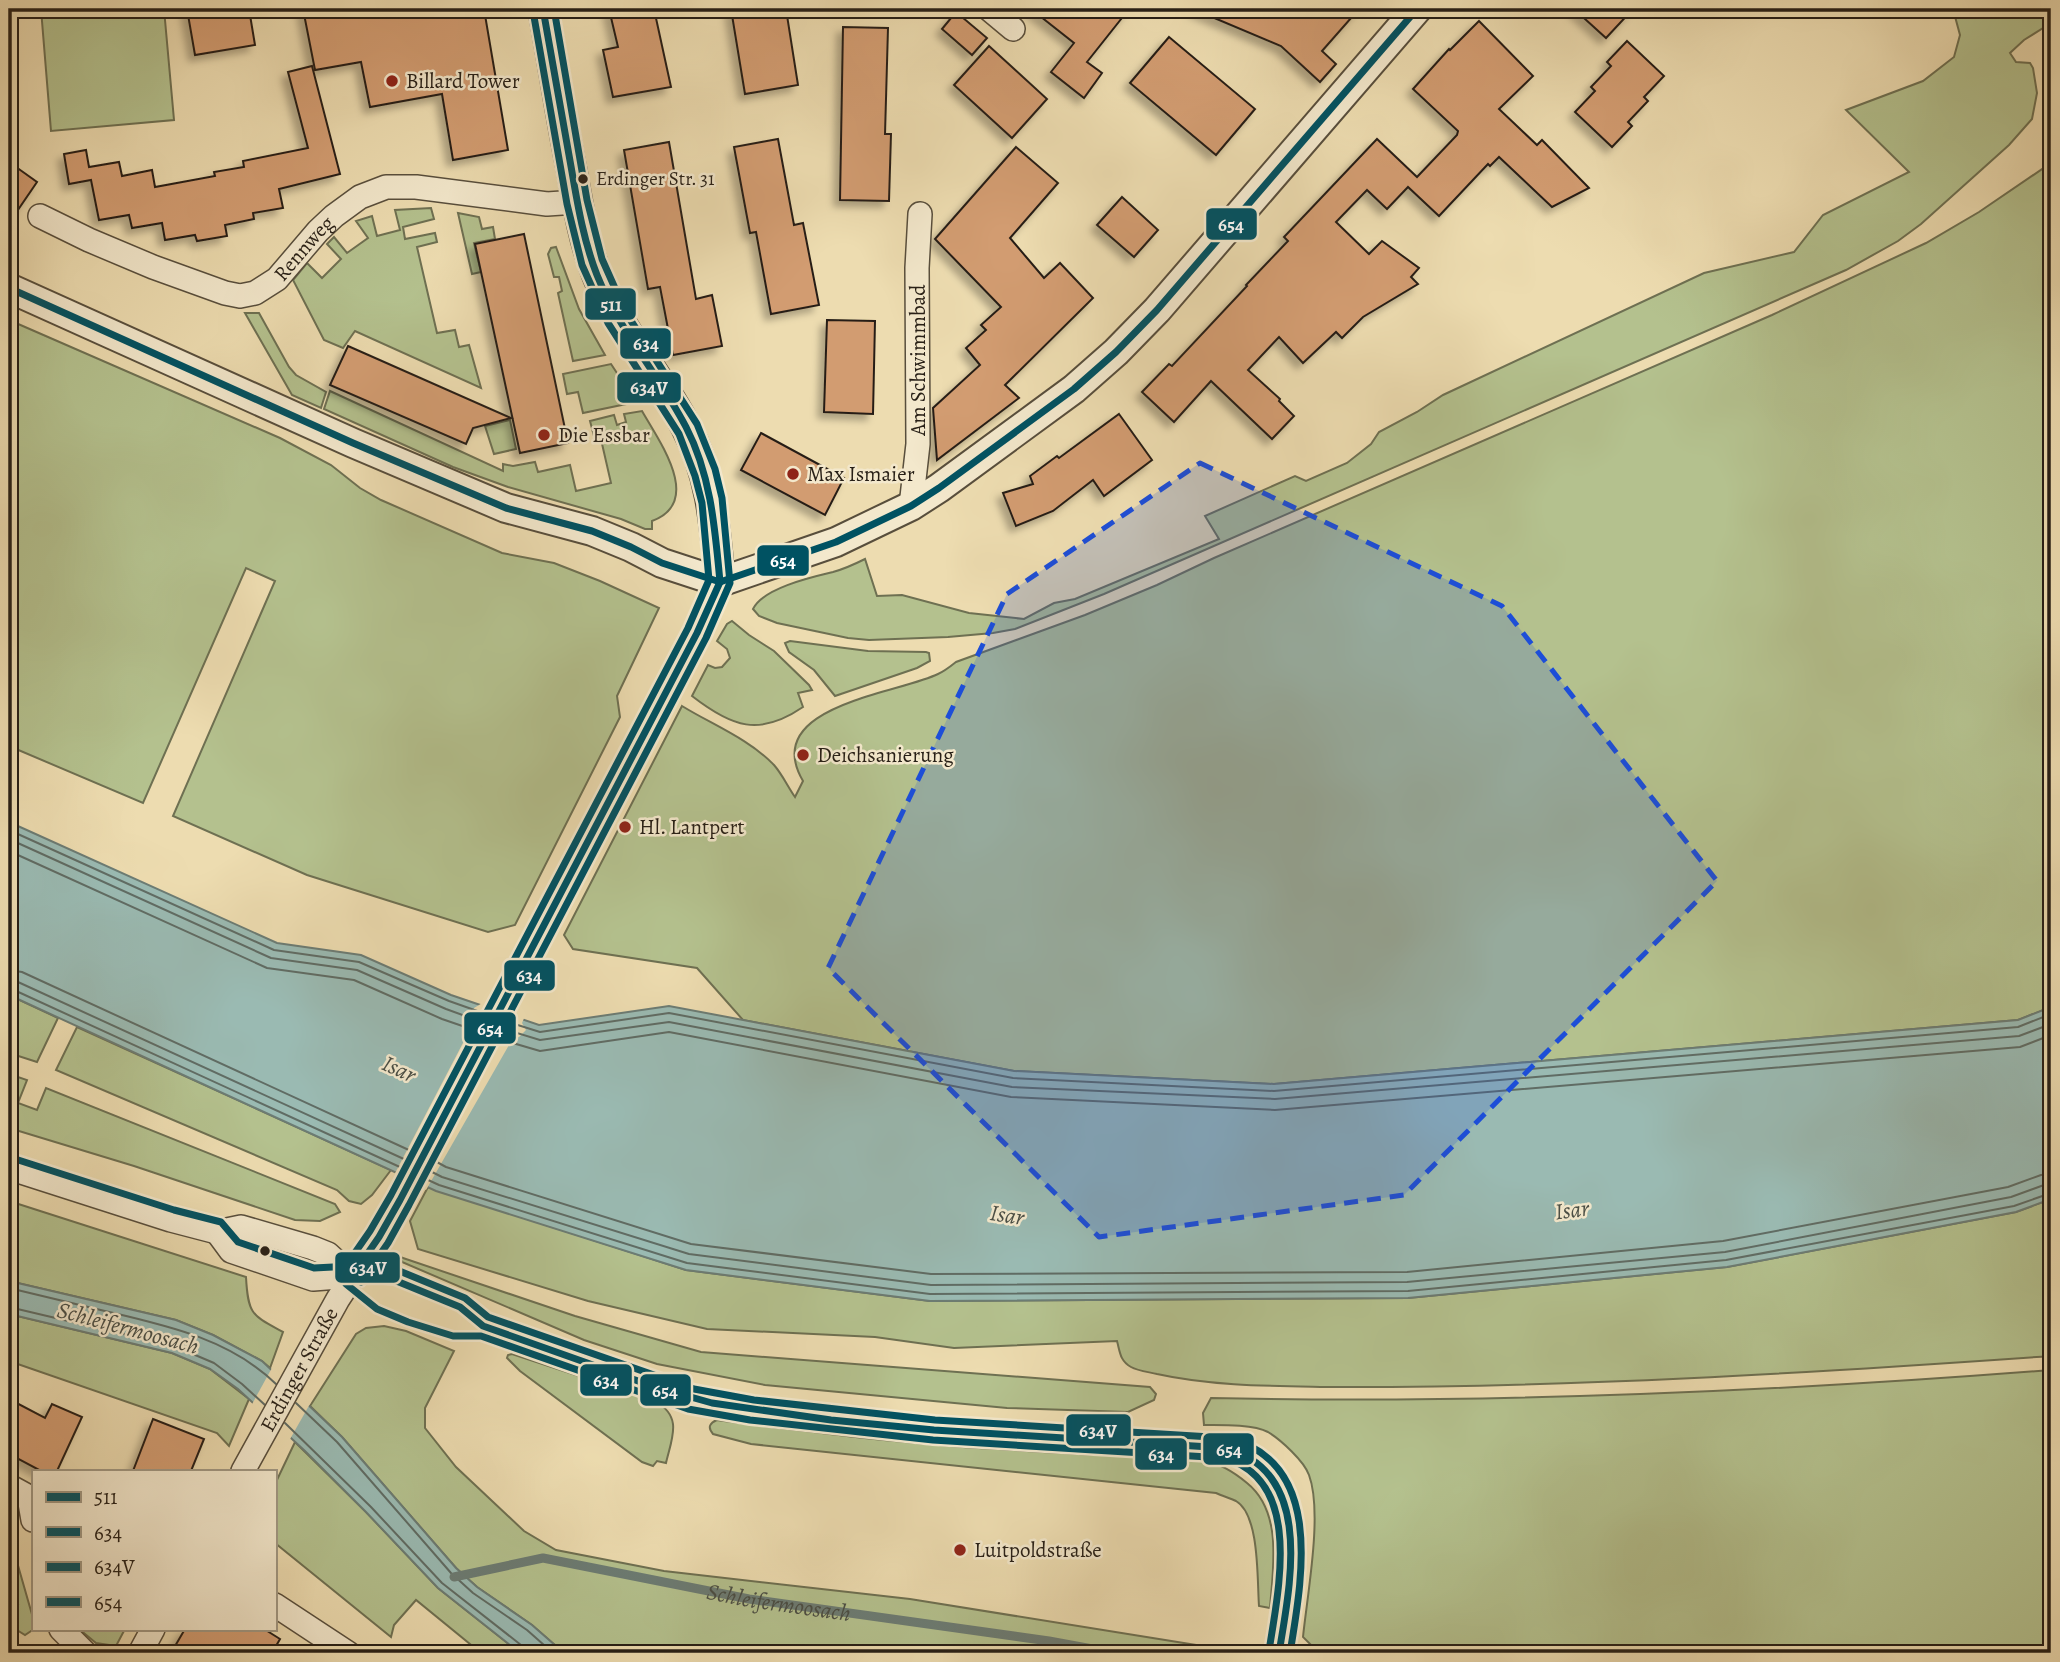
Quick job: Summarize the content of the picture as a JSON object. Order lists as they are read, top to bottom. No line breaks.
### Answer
{"streets":{"street":["Rennweg","Am Schwimmbad","Erdinger Straße"]},"crossings":[["Rennweg","Erdinger Straße"]],"water":["Isar","Schleifermoosach"],"places":["Billard Tower","Erdinger Str. 31","Die Essbar","Max Ismaier","Deichsanierung","Hl. Lantpert","Luitpoldstraße"],"lines":["transit line 511","transit line 634","transit line 654","transit line 634V"],"legend":["511","634","634V","654"]}
